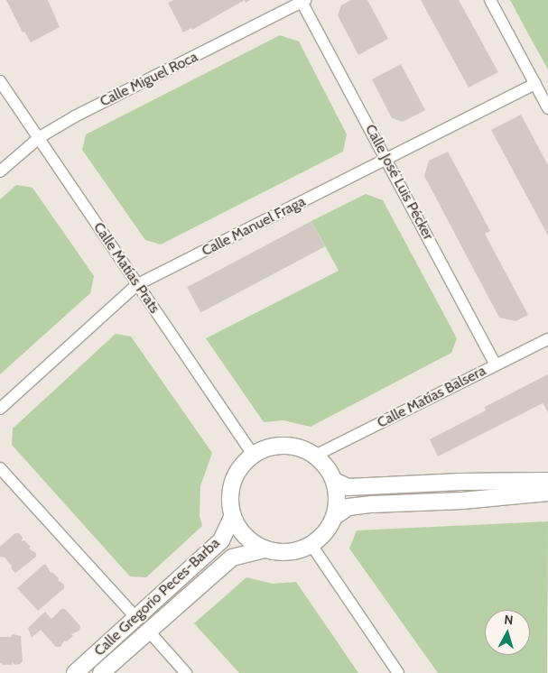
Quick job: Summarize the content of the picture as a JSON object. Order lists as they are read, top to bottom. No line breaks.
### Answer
{"streets":{"street":["Calle Miguel Roca","Calle José Luis Pécker","Calle Manuel Fraga","Calle Matías Prats","Calle Matías Balsera","Calle Gregorio Peces-Barba"]},"crossings":[["Calle Miguel Roca","Calle José Luis Pécker"],["Calle Miguel Roca","Calle Matías Prats"],["Calle José Luis Pécker","Calle Manuel Fraga"],["Calle José Luis Pécker","Calle Matías Balsera"],["Calle Manuel Fraga","Calle Matías Prats"],["Calle Matías Prats","Calle Matías Balsera"],["Calle Matías Prats","Calle Gregorio Peces-Barba"],["Calle Matías Balsera","Calle Gregorio Peces-Barba"]],"north":"top"}
